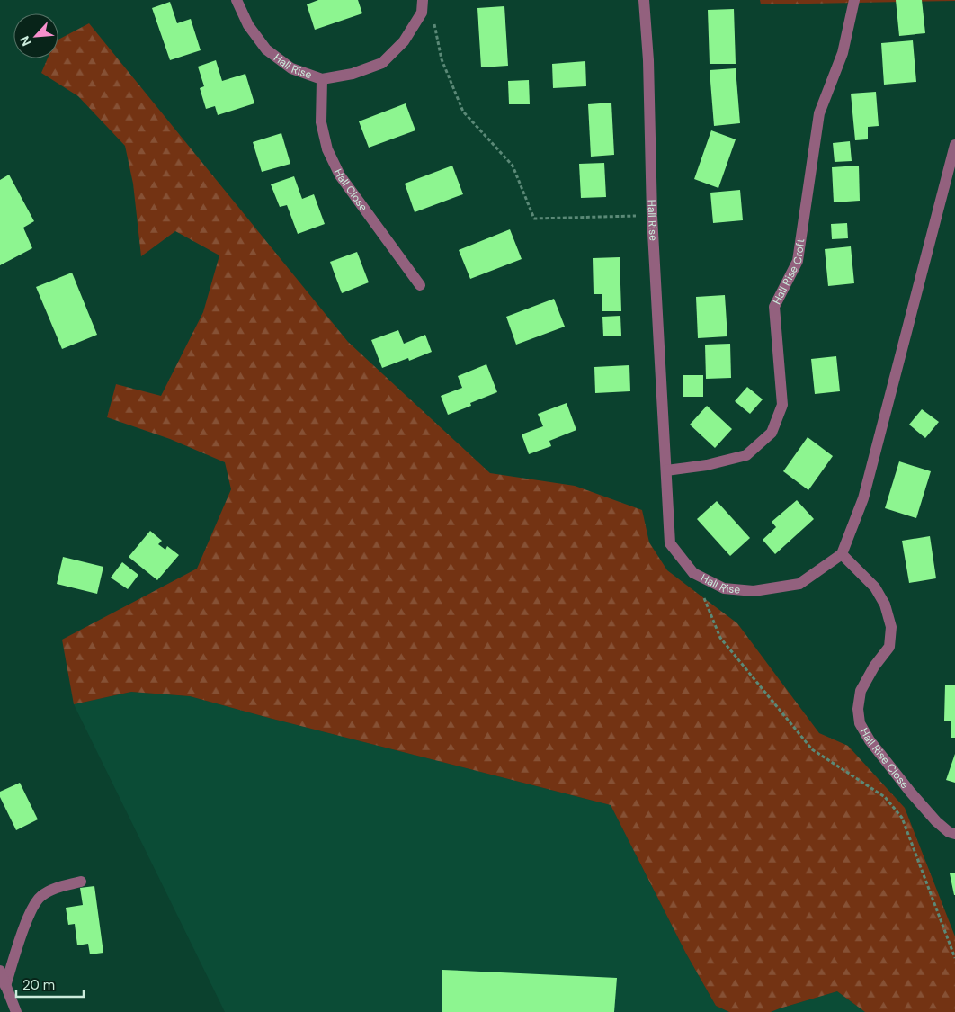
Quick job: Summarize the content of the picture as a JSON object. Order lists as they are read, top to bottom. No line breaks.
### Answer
{"streets":{"street":["Hall Rise","Hall Close","Hall Rise Croft","Hall Rise Close"]},"crossings":[["Hall Rise","Hall Close"],["Hall Rise","Hall Rise Croft"],["Hall Rise","Hall Rise Close"]],"scale_bar":"20 m","north":"bottom left"}
